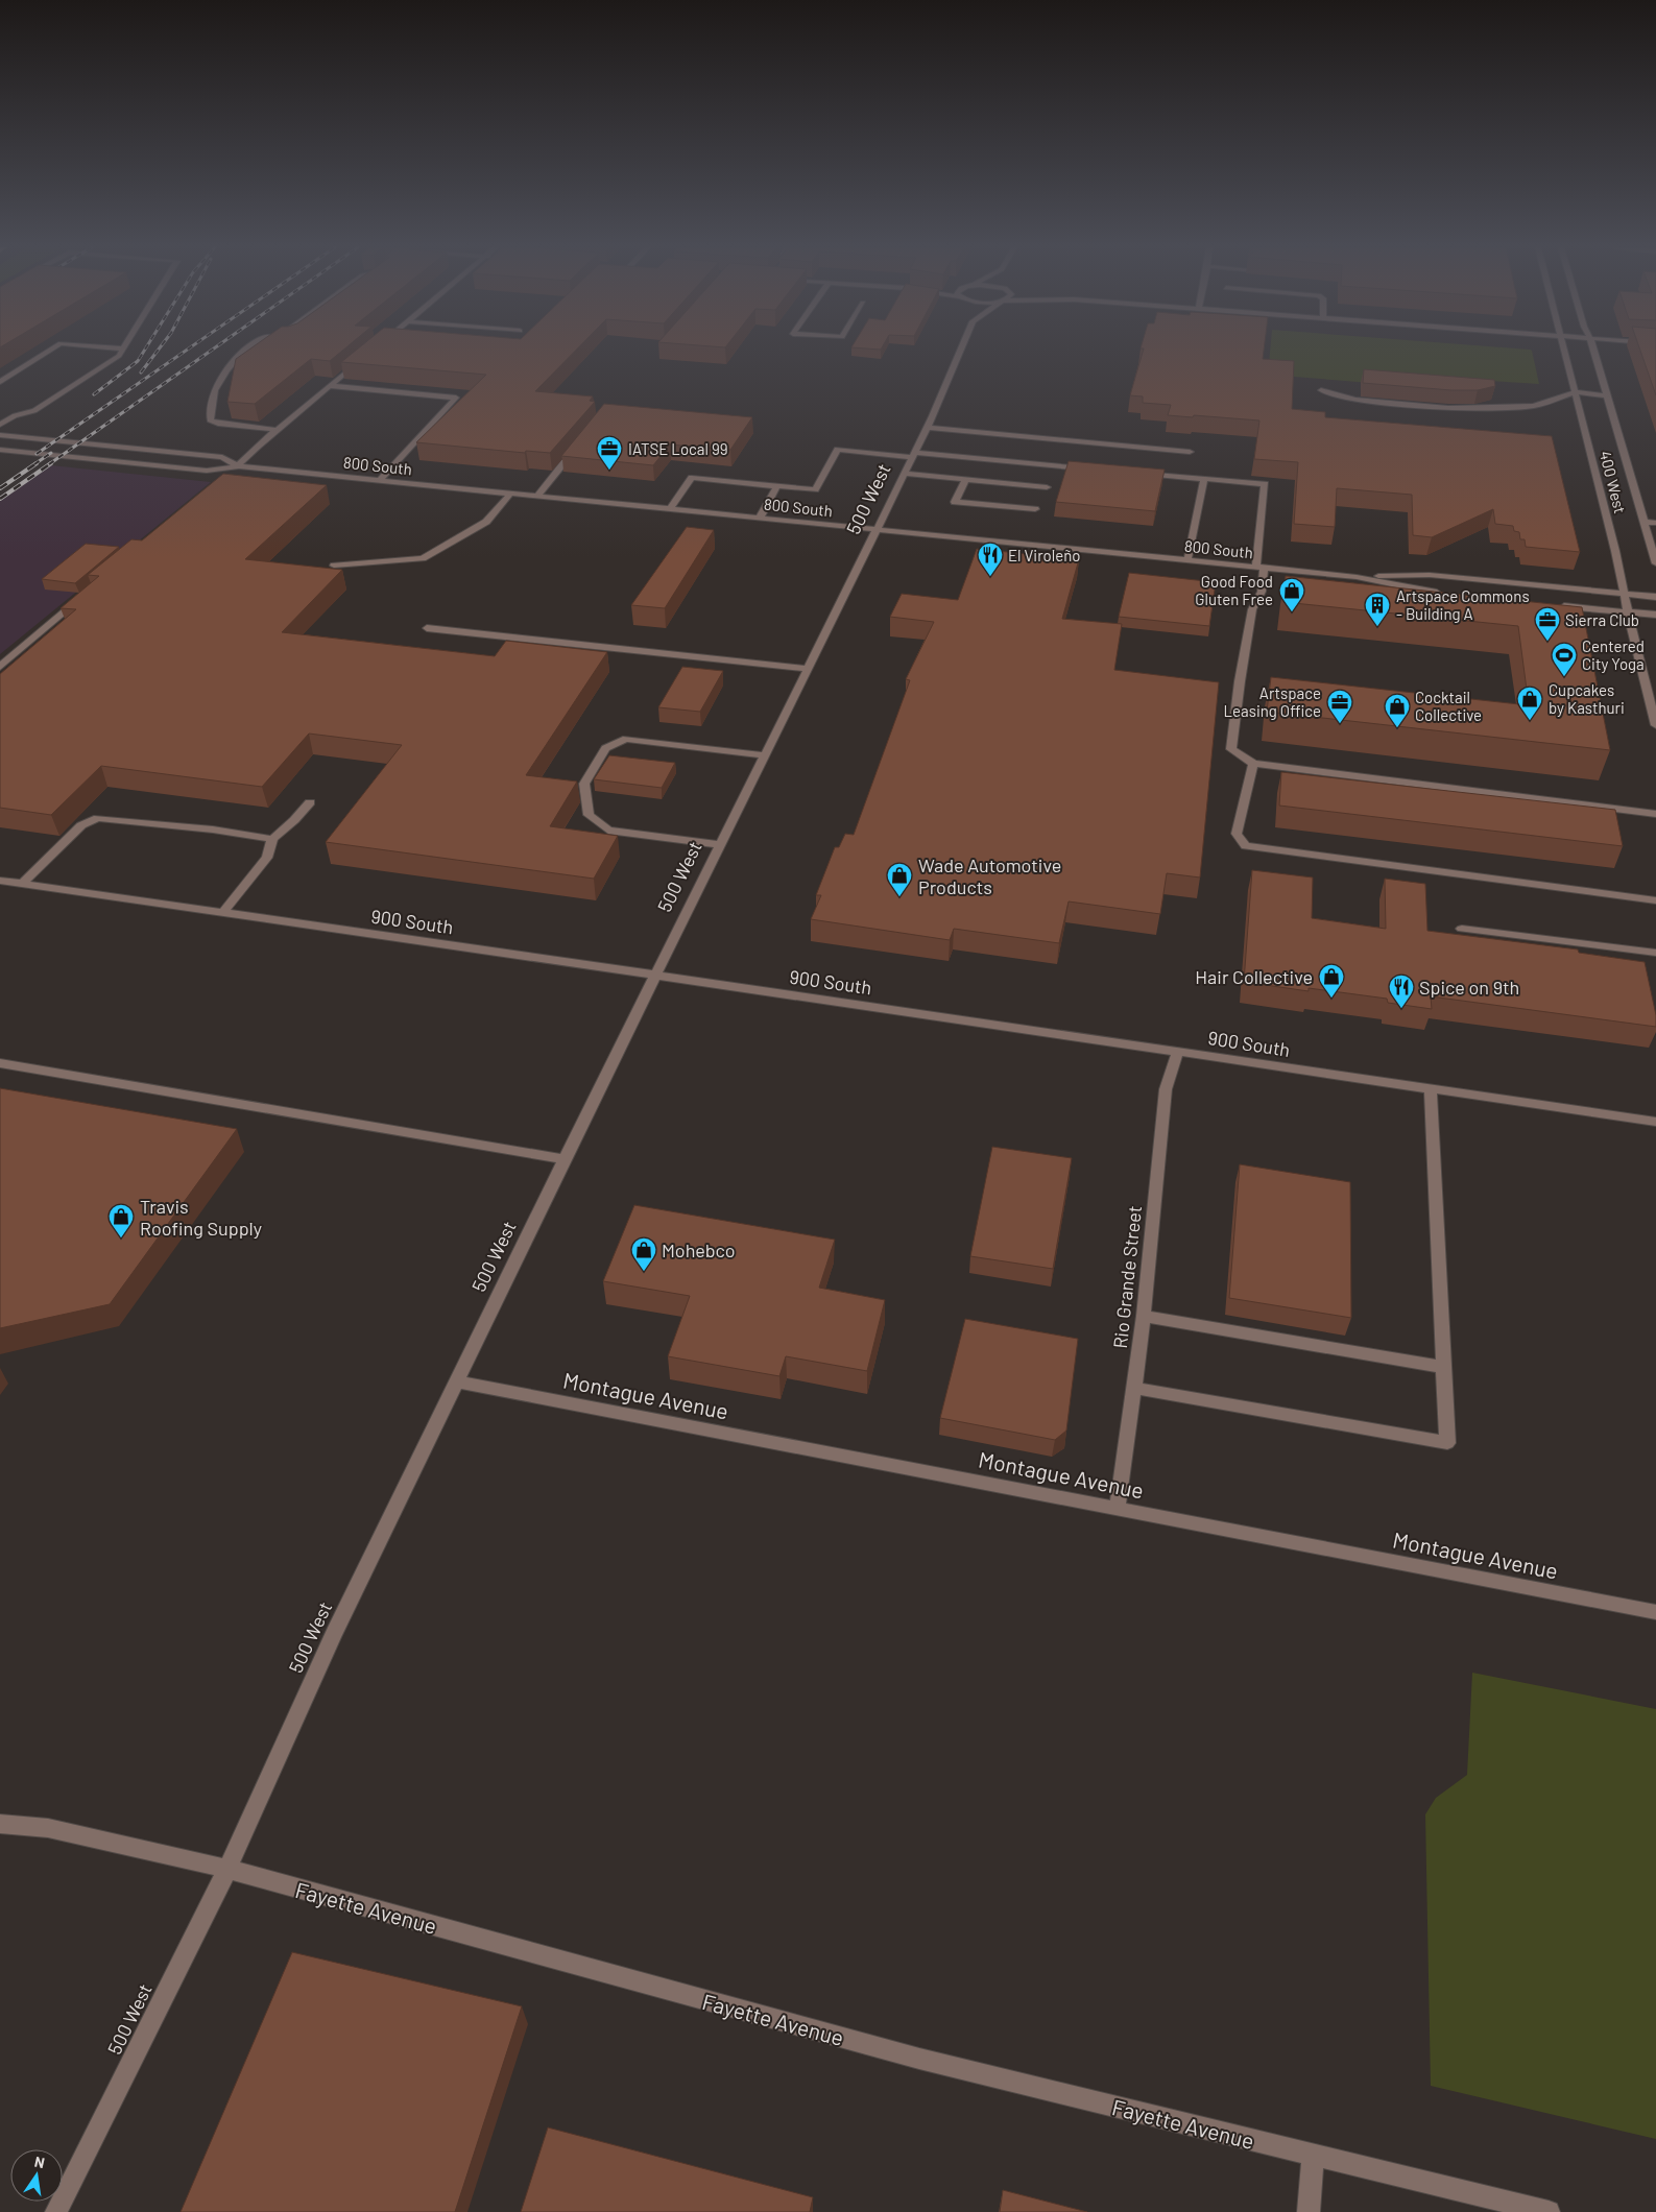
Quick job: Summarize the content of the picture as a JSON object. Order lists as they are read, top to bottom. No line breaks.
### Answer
{"streets":{"street":["800 South","400 West","500 West","900 South","Rio Grande Street","Montague Avenue","Fayette Avenue"]},"crossings":[["800 South","400 West"],["800 South","500 West"],["500 West","900 South"],["500 West","Montague Avenue"],["500 West","Fayette Avenue"],["900 South","Rio Grande Street"],["Rio Grande Street","Montague Avenue"]],"places":{"office":["IATSE Local 99","Sierra Club","Artspace Leasing Office"],"restaurant":["El Viroleño","Spice on 9th"],"shop":["Good Food Gluten Free","Cupcakes by Kasthuri","Cocktail Collective","Wade Automotive Products","Hair Collective","Travis Roofing Supply","Mohebco"],"building":["Artspace Commons - Building A"],"sports":["Centered City Yoga"]},"north":"top"}
